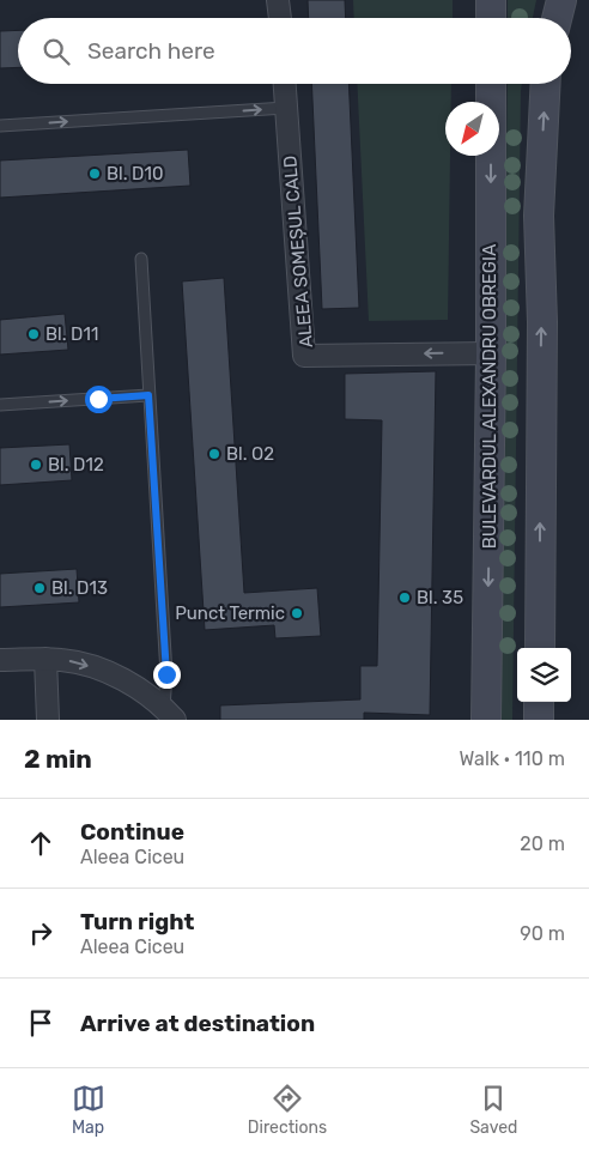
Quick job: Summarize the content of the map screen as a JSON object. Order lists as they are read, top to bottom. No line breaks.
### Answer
{"streets":{"main road":["BULEVARDUL ALEXANDRU OBREGIA"],"street":["ALEEA SOMEȘUL CALD"]},"crossings":[["ALEEA SOMEȘUL CALD","BULEVARDUL ALEXANDRU OBREGIA"]],"places":["Bl. D10","Bl. D11","Bl. O2","Bl. D12","Bl. D13","Bl. 35","Punct Termic"],"north":"bottom left","page":{"search":"Search here","heading":["2 min","Walk · 110 m"],"list":[["Continue","Aleea Ciceu","20 m"],["Turn right","Aleea Ciceu","90 m"],"Arrive at destination"],"nav":["Map","Directions","Saved"]}}
